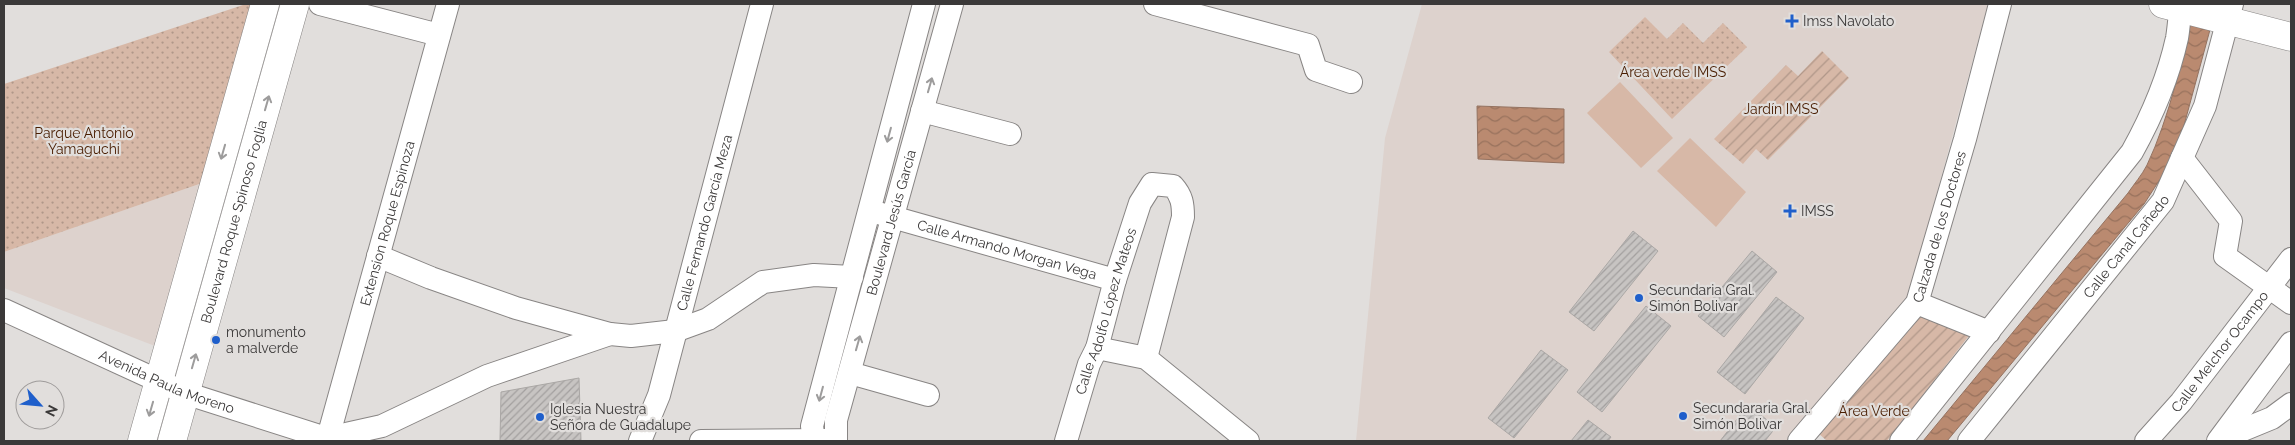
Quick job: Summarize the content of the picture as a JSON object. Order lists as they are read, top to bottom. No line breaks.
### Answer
{"streets":{"street":["Boulevard Roque Spinoso Foglia","Extension Roque Espinoza","Boulevard Jesús García","Calle Fernando García Meza","Calzada de los Doctores","Calle Canal Cañedo","Calle Armando Morgan Vega","Calle Adolfo López Mateos","Calle Melchor Ocampo","Avenida Paula Moreno"]},"crossings":[["Boulevard Roque Spinoso Foglia","Avenida Paula Moreno"],["Extension Roque Espinoza","Avenida Paula Moreno"],["Boulevard Jesús García","Calle Armando Morgan Vega"],["Calle Armando Morgan Vega","Calle Adolfo López Mateos"]],"parks":["Área verde IMSS","Jardín IMSS","Parque Antonio Yamaguchi","Área Verde"],"places":{"health":["Imss Navolato","IMSS"],"other":["Secundaria Gral. Simón Bolivar","monumento a malverde","Secundararia Gral. Simón Bolivar","Iglesia Nuestra Señora de Guadalupe"]},"north":"bottom right"}
